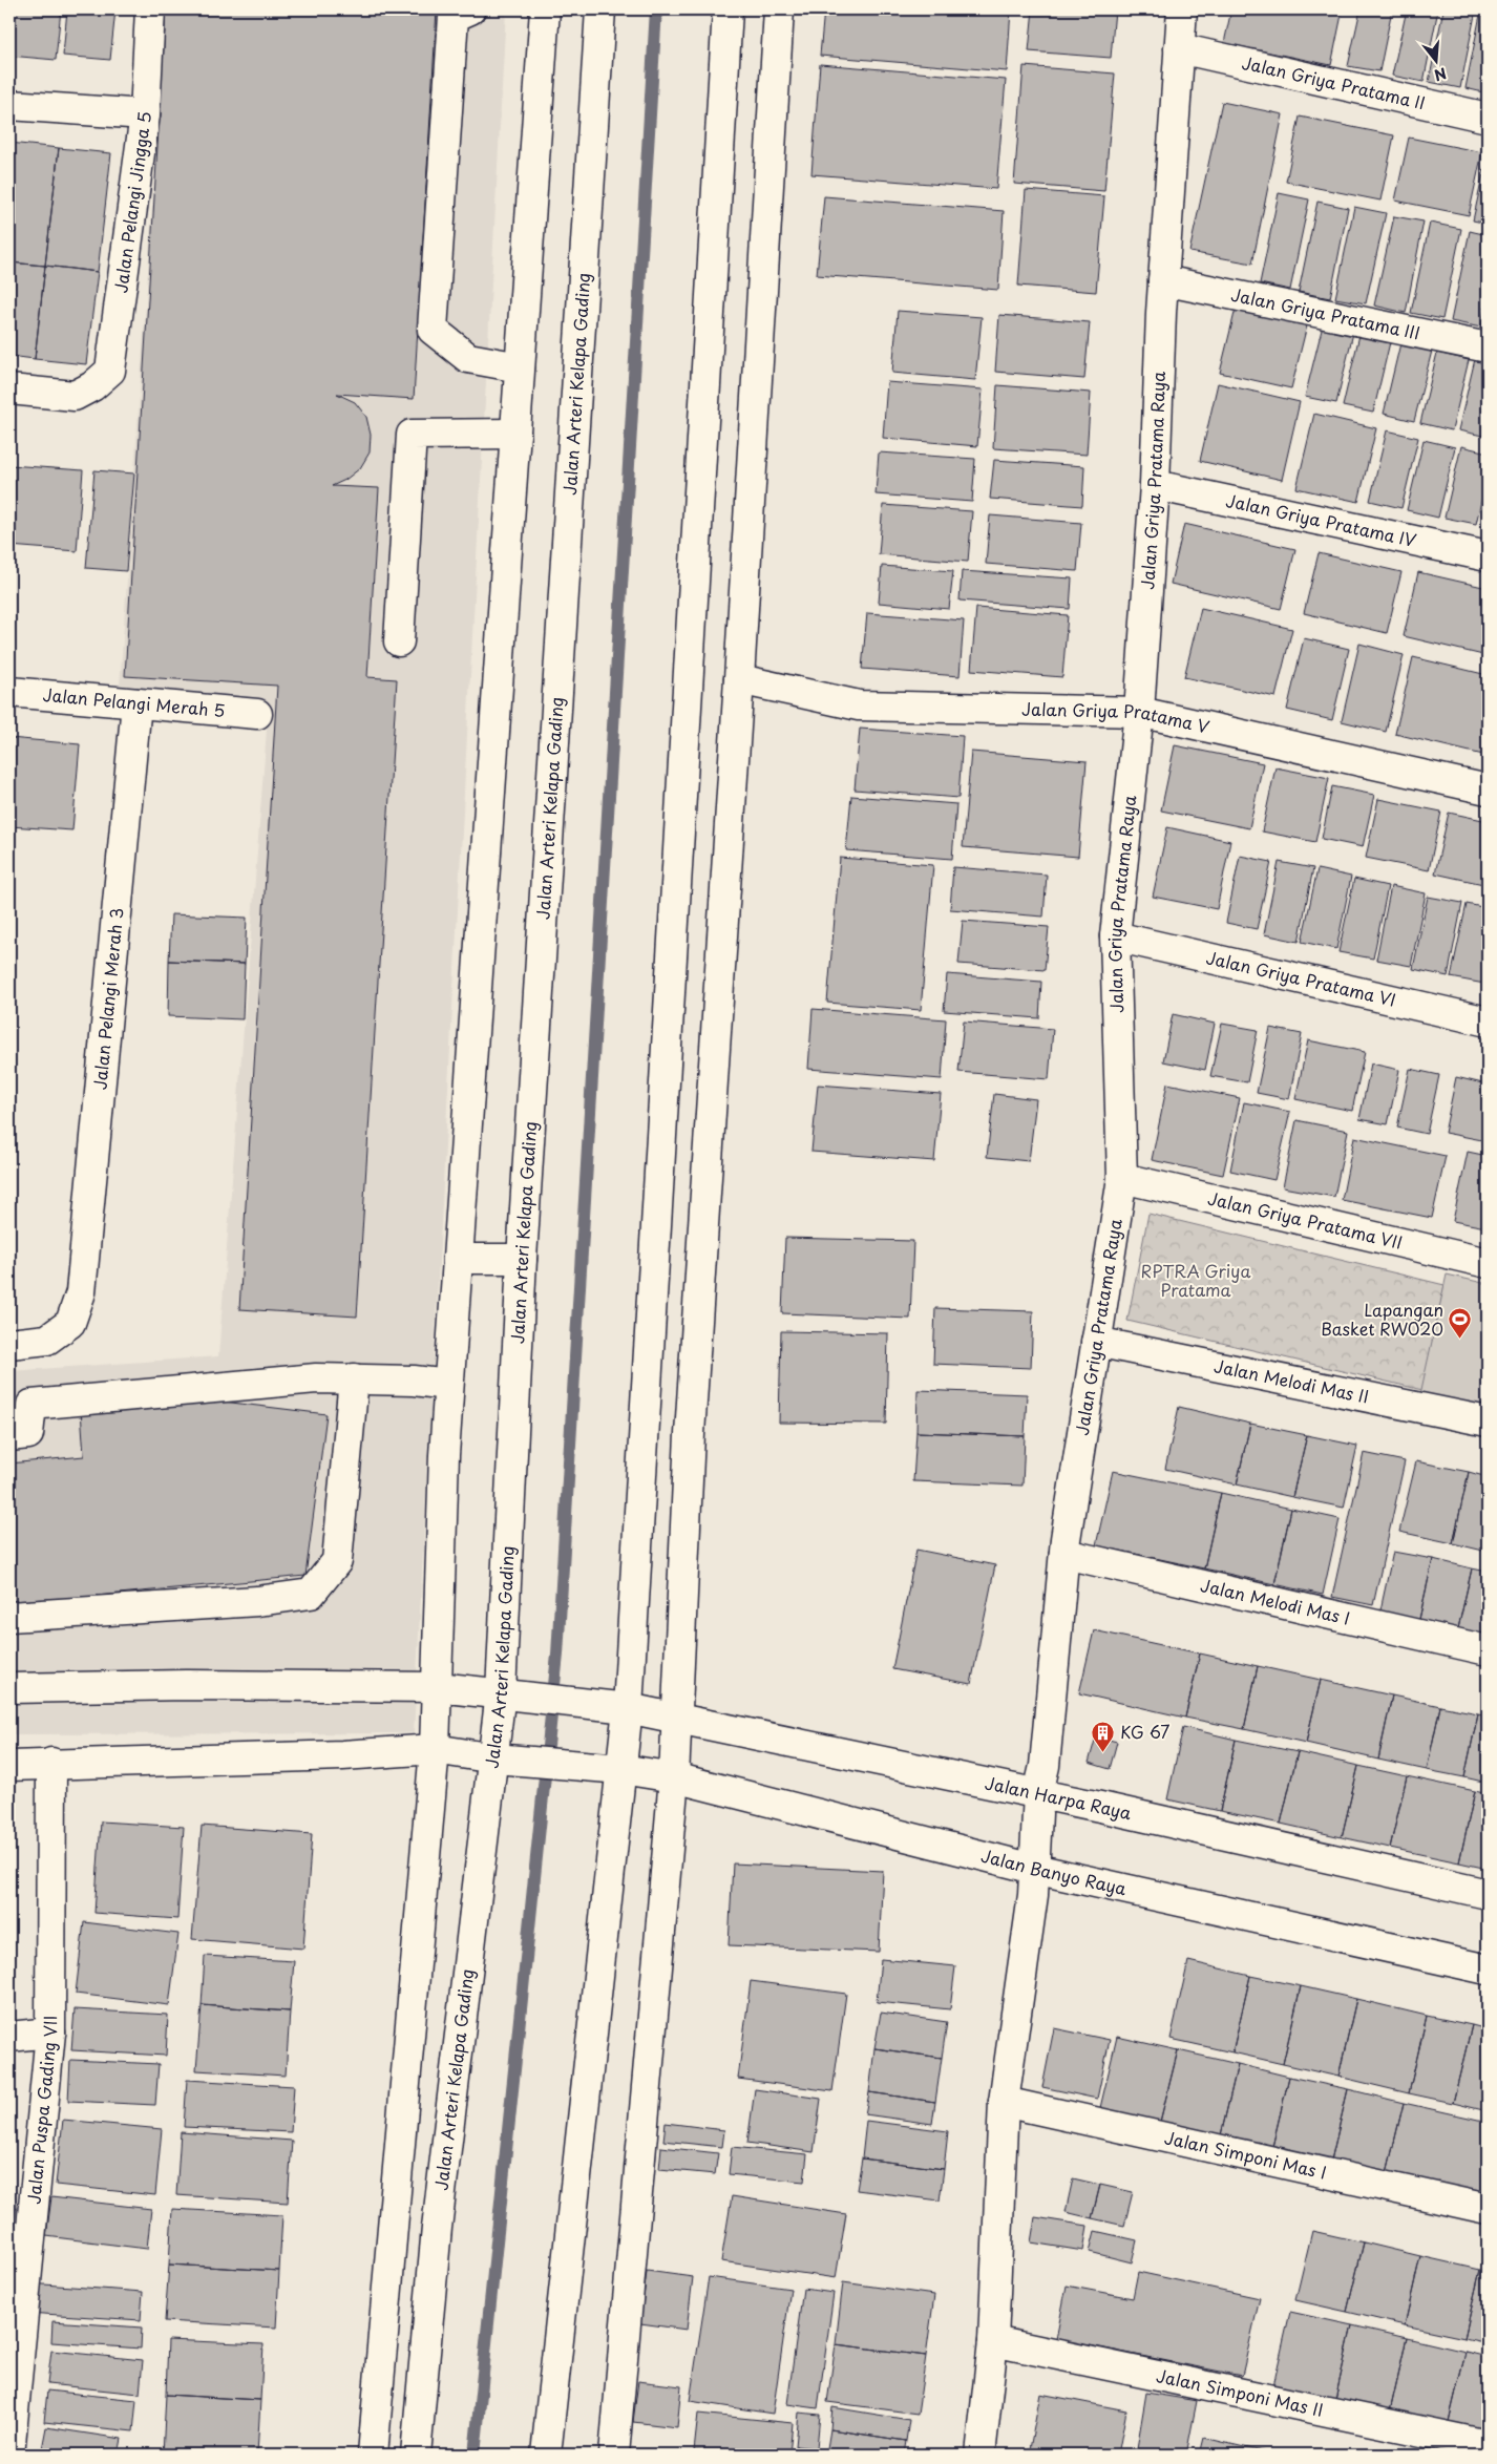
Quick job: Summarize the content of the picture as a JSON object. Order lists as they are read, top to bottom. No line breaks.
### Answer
{"streets":{"street":["Jalan Griya Pratama II","Jalan Pelangi Jingga 5","Jalan Griya Pratama III","Jalan Arteri Kelapa Gading","Jalan Griya Pratama Raya","Jalan Griya Pratama IV","Jalan Pelangi Merah 5","Jalan Griya Pratama V","Jalan Griya Pratama VI","Jalan Pelangi Merah 3","Jalan Griya Pratama VII","Jalan Melodi Mas II","Jalan Melodi Mas I","Jalan Harpa Raya","Jalan Banyo Raya","Jalan Puspa Gading VII","Jalan Simponi Mas I","Jalan Simponi Mas II"]},"crossings":[["Jalan Griya Pratama II","Jalan Griya Pratama Raya"],["Jalan Griya Pratama III","Jalan Griya Pratama Raya"],["Jalan Arteri Kelapa Gading","Jalan Harpa Raya"],["Jalan Arteri Kelapa Gading","Jalan Banyo Raya"],["Jalan Griya Pratama Raya","Jalan Griya Pratama IV"],["Jalan Griya Pratama Raya","Jalan Griya Pratama V"],["Jalan Griya Pratama Raya","Jalan Griya Pratama VI"],["Jalan Griya Pratama Raya","Jalan Griya Pratama VII"],["Jalan Griya Pratama Raya","Jalan Melodi Mas II"],["Jalan Griya Pratama Raya","Jalan Melodi Mas I"],["Jalan Griya Pratama Raya","Jalan Harpa Raya"],["Jalan Griya Pratama Raya","Jalan Banyo Raya"],["Jalan Griya Pratama Raya","Jalan Simponi Mas I"],["Jalan Griya Pratama Raya","Jalan Simponi Mas II"],["Jalan Pelangi Merah 5","Jalan Pelangi Merah 3"],["Jalan Banyo Raya","Jalan Puspa Gading VII"]],"parks":["RPTRA Griya Pratama"],"places":{"sports":["Lapangan Basket RW020"],"building":["KG 67"]},"north":"bottom"}
